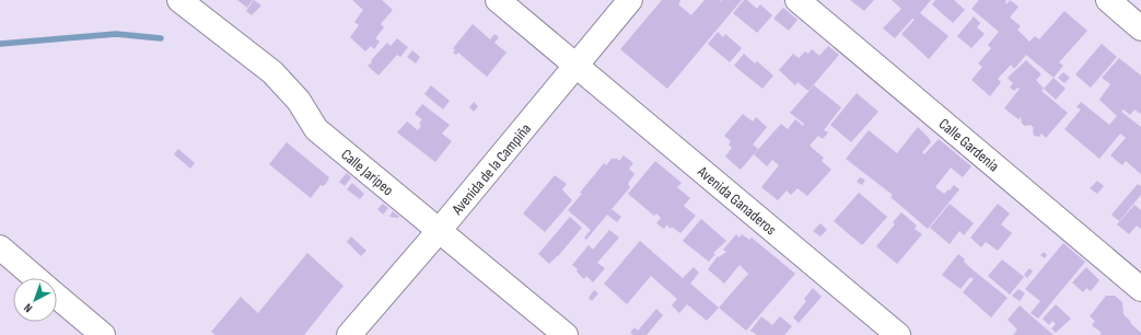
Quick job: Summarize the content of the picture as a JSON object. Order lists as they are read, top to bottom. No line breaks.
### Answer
{"streets":{"street":["Calle Gardenia","Avenida de la Campiña","Calle Jaripeo","Avenida Ganaderos"]},"crossings":[["Avenida de la Campiña","Calle Jaripeo"],["Avenida de la Campiña","Avenida Ganaderos"]],"north":"bottom left"}
